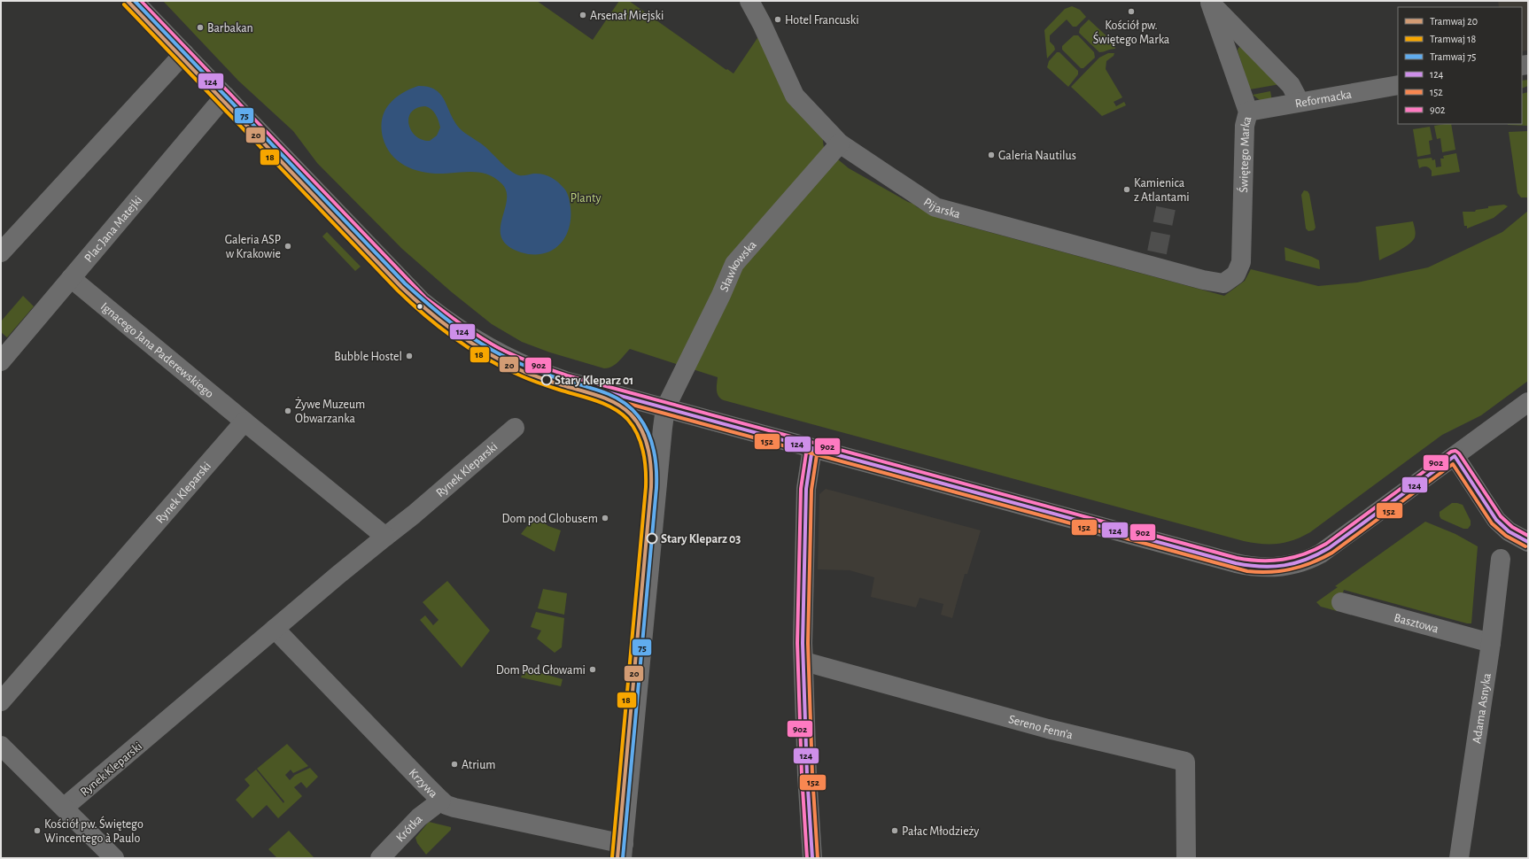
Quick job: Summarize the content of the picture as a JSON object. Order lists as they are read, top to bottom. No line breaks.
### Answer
{"streets":{"street":["Reformacka","Świętego Marka","Pijarska","Plac Jana Matejki","Sławkowska","Ignacego Jana Paderewskiego","Rynek Kleparski","Basztowa","Adama Asnyka","Sereno Fenn'a","Krzywa","Krótka"]},"crossings":[["Reformacka","Świętego Marka"],["Świętego Marka","Pijarska"],["Pijarska","Sławkowska"],["Plac Jana Matejki","Ignacego Jana Paderewskiego"],["Sławkowska","Krzywa"],["Ignacego Jana Paderewskiego","Rynek Kleparski"],["Rynek Kleparski","Krzywa"],["Basztowa","Adama Asnyka"],["Krzywa","Krótka"]],"parks":["Planty"],"places":["Kościół pw. Świętego Marka","Arsenał Miejski","Hotel Francuski","Barbakan","Galeria Nautilus","Kamienica z Atlantami","Galeria ASP w Krakowie","Bubble Hostel","Stary Kleparz 01","Żywe Muzeum Obwarzanka","Dom pod Globusem","Stary Kleparz 03","Dom Pod Głowami","Atrium","Kościół pw. Świętego Wincentego à Paulo","Pałac Młodzieży"],"lines":["tram line 20","tram line 75","transit line 124","transit line 902","tram line 18","transit line 152"],"legend":["Tramwaj 20","Tramwaj 18","Tramwaj 75","124","152","902"]}
